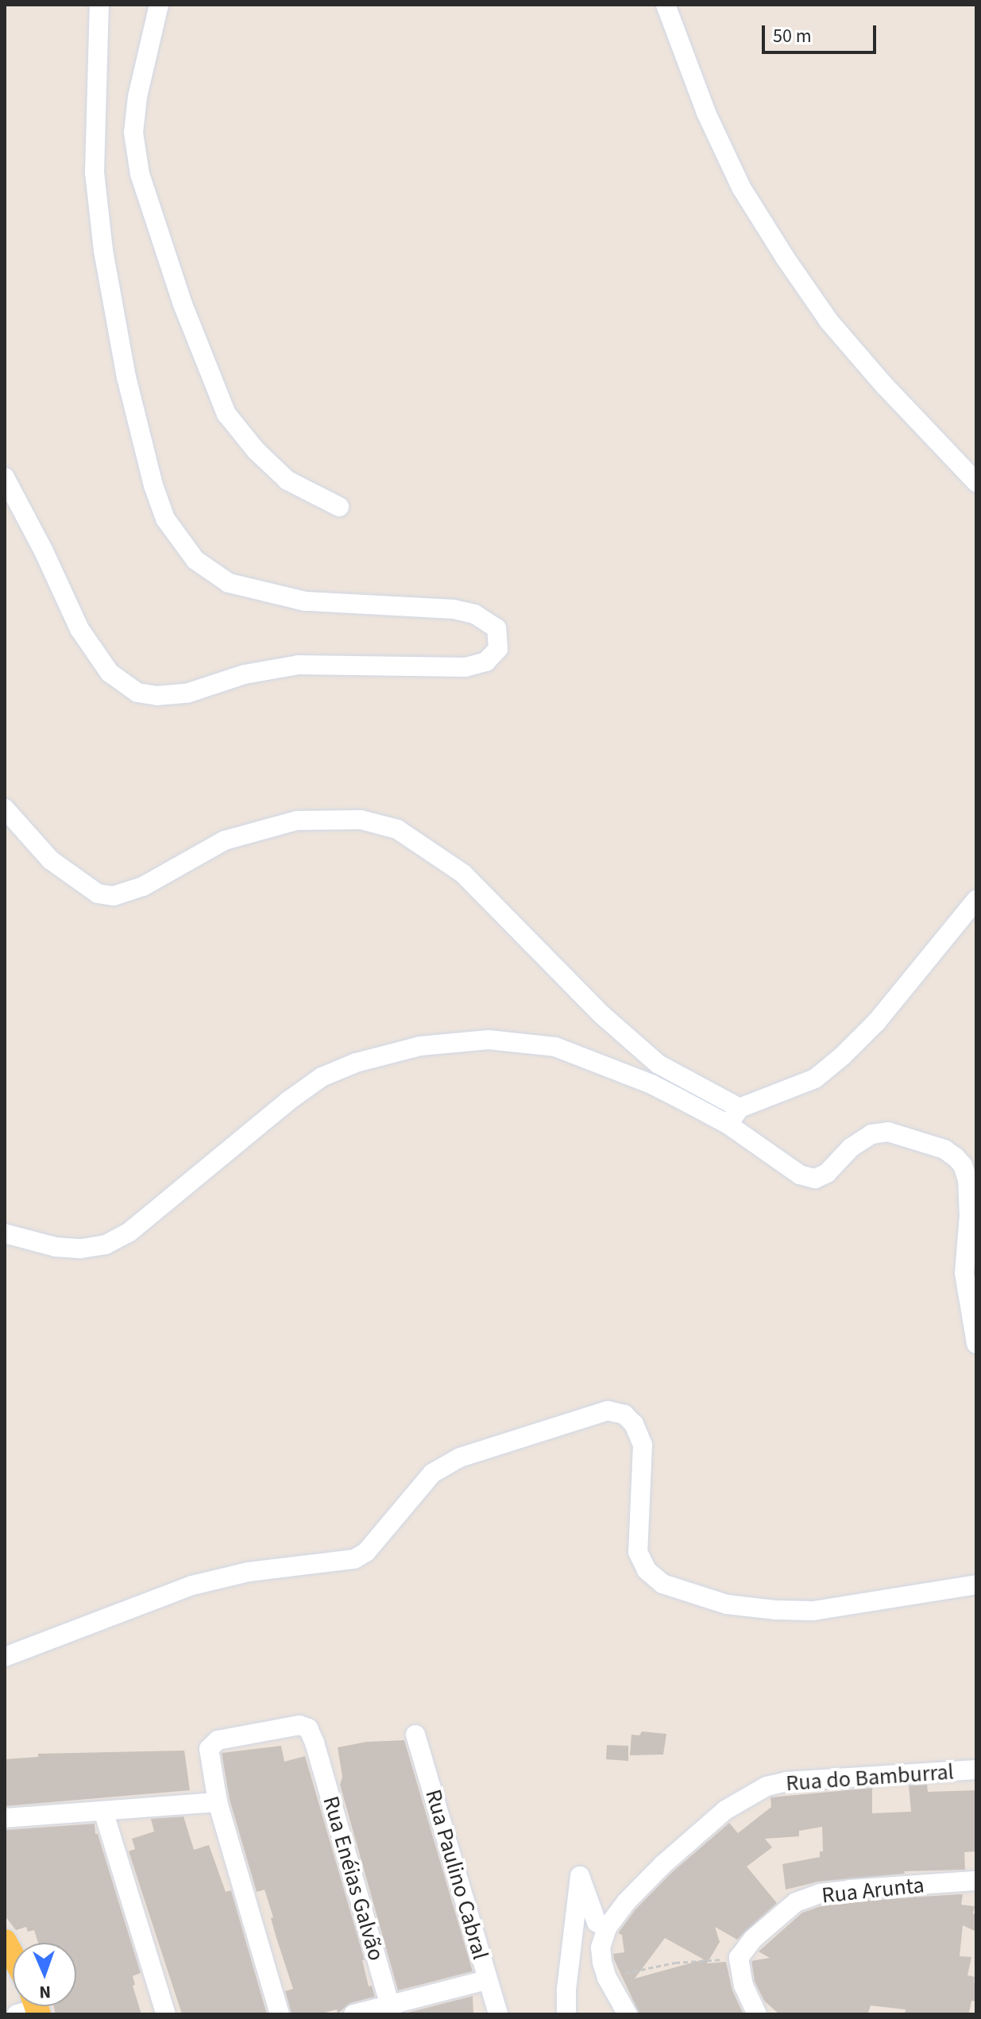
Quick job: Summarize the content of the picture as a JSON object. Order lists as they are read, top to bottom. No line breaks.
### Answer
{"streets":{"street":["Rua do Bamburral","Rua Paulino Cabral","Rua Enéias Galvão","Rua Arunta"]},"scale_bar":"50 m","north":"bottom"}
